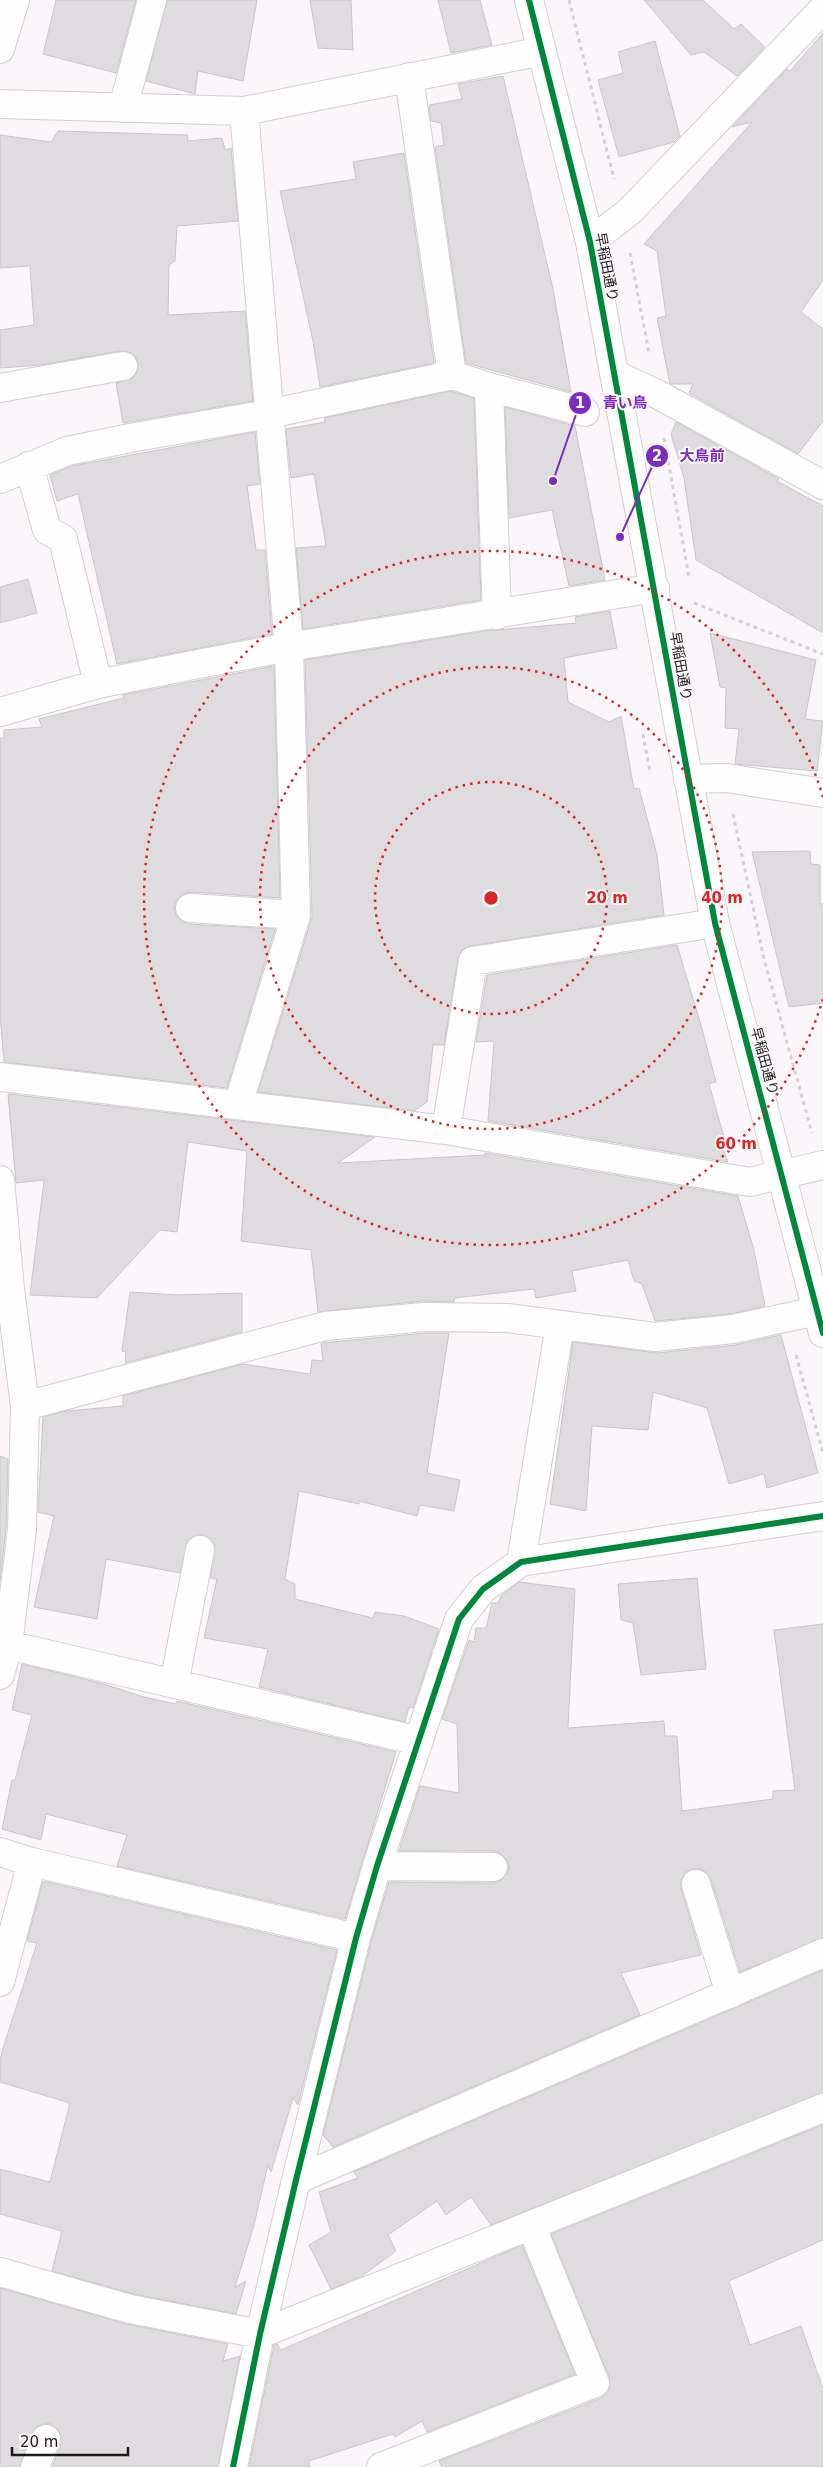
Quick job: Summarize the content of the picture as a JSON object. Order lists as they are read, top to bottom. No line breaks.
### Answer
{"streets":{"street":["早稲田通り"]},"places":["青い鳥","大鳥前"],"scale_bar":"20 m","rings":["20 m","40 m","60 m"]}
